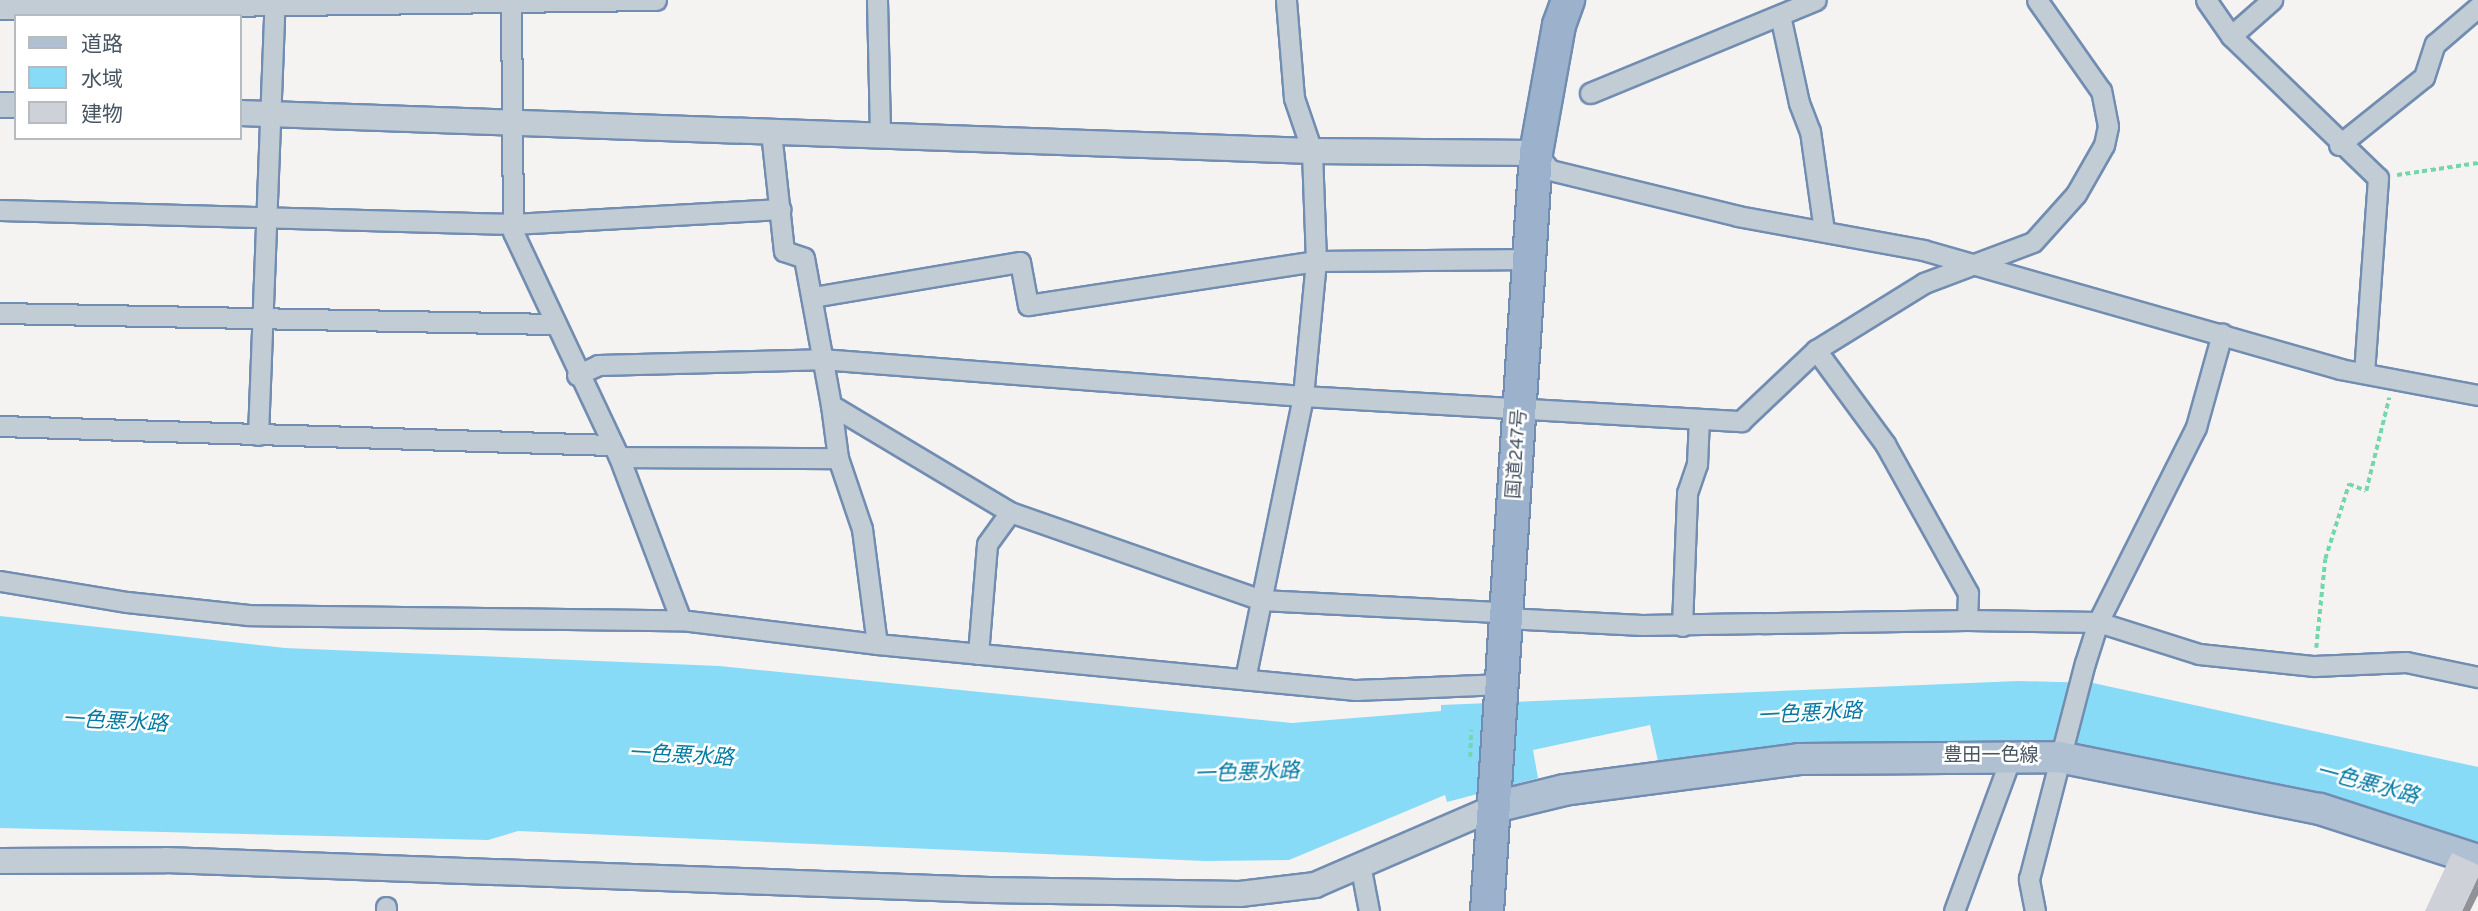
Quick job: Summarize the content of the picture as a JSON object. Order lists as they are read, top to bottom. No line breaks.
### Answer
{"streets":{"highway":["国道247号"],"main road":["豊田一色線"]},"crossings":[["国道247号","豊田一色線"]],"water":["一色悪水路"],"legend":["道路","水域","建物"]}
